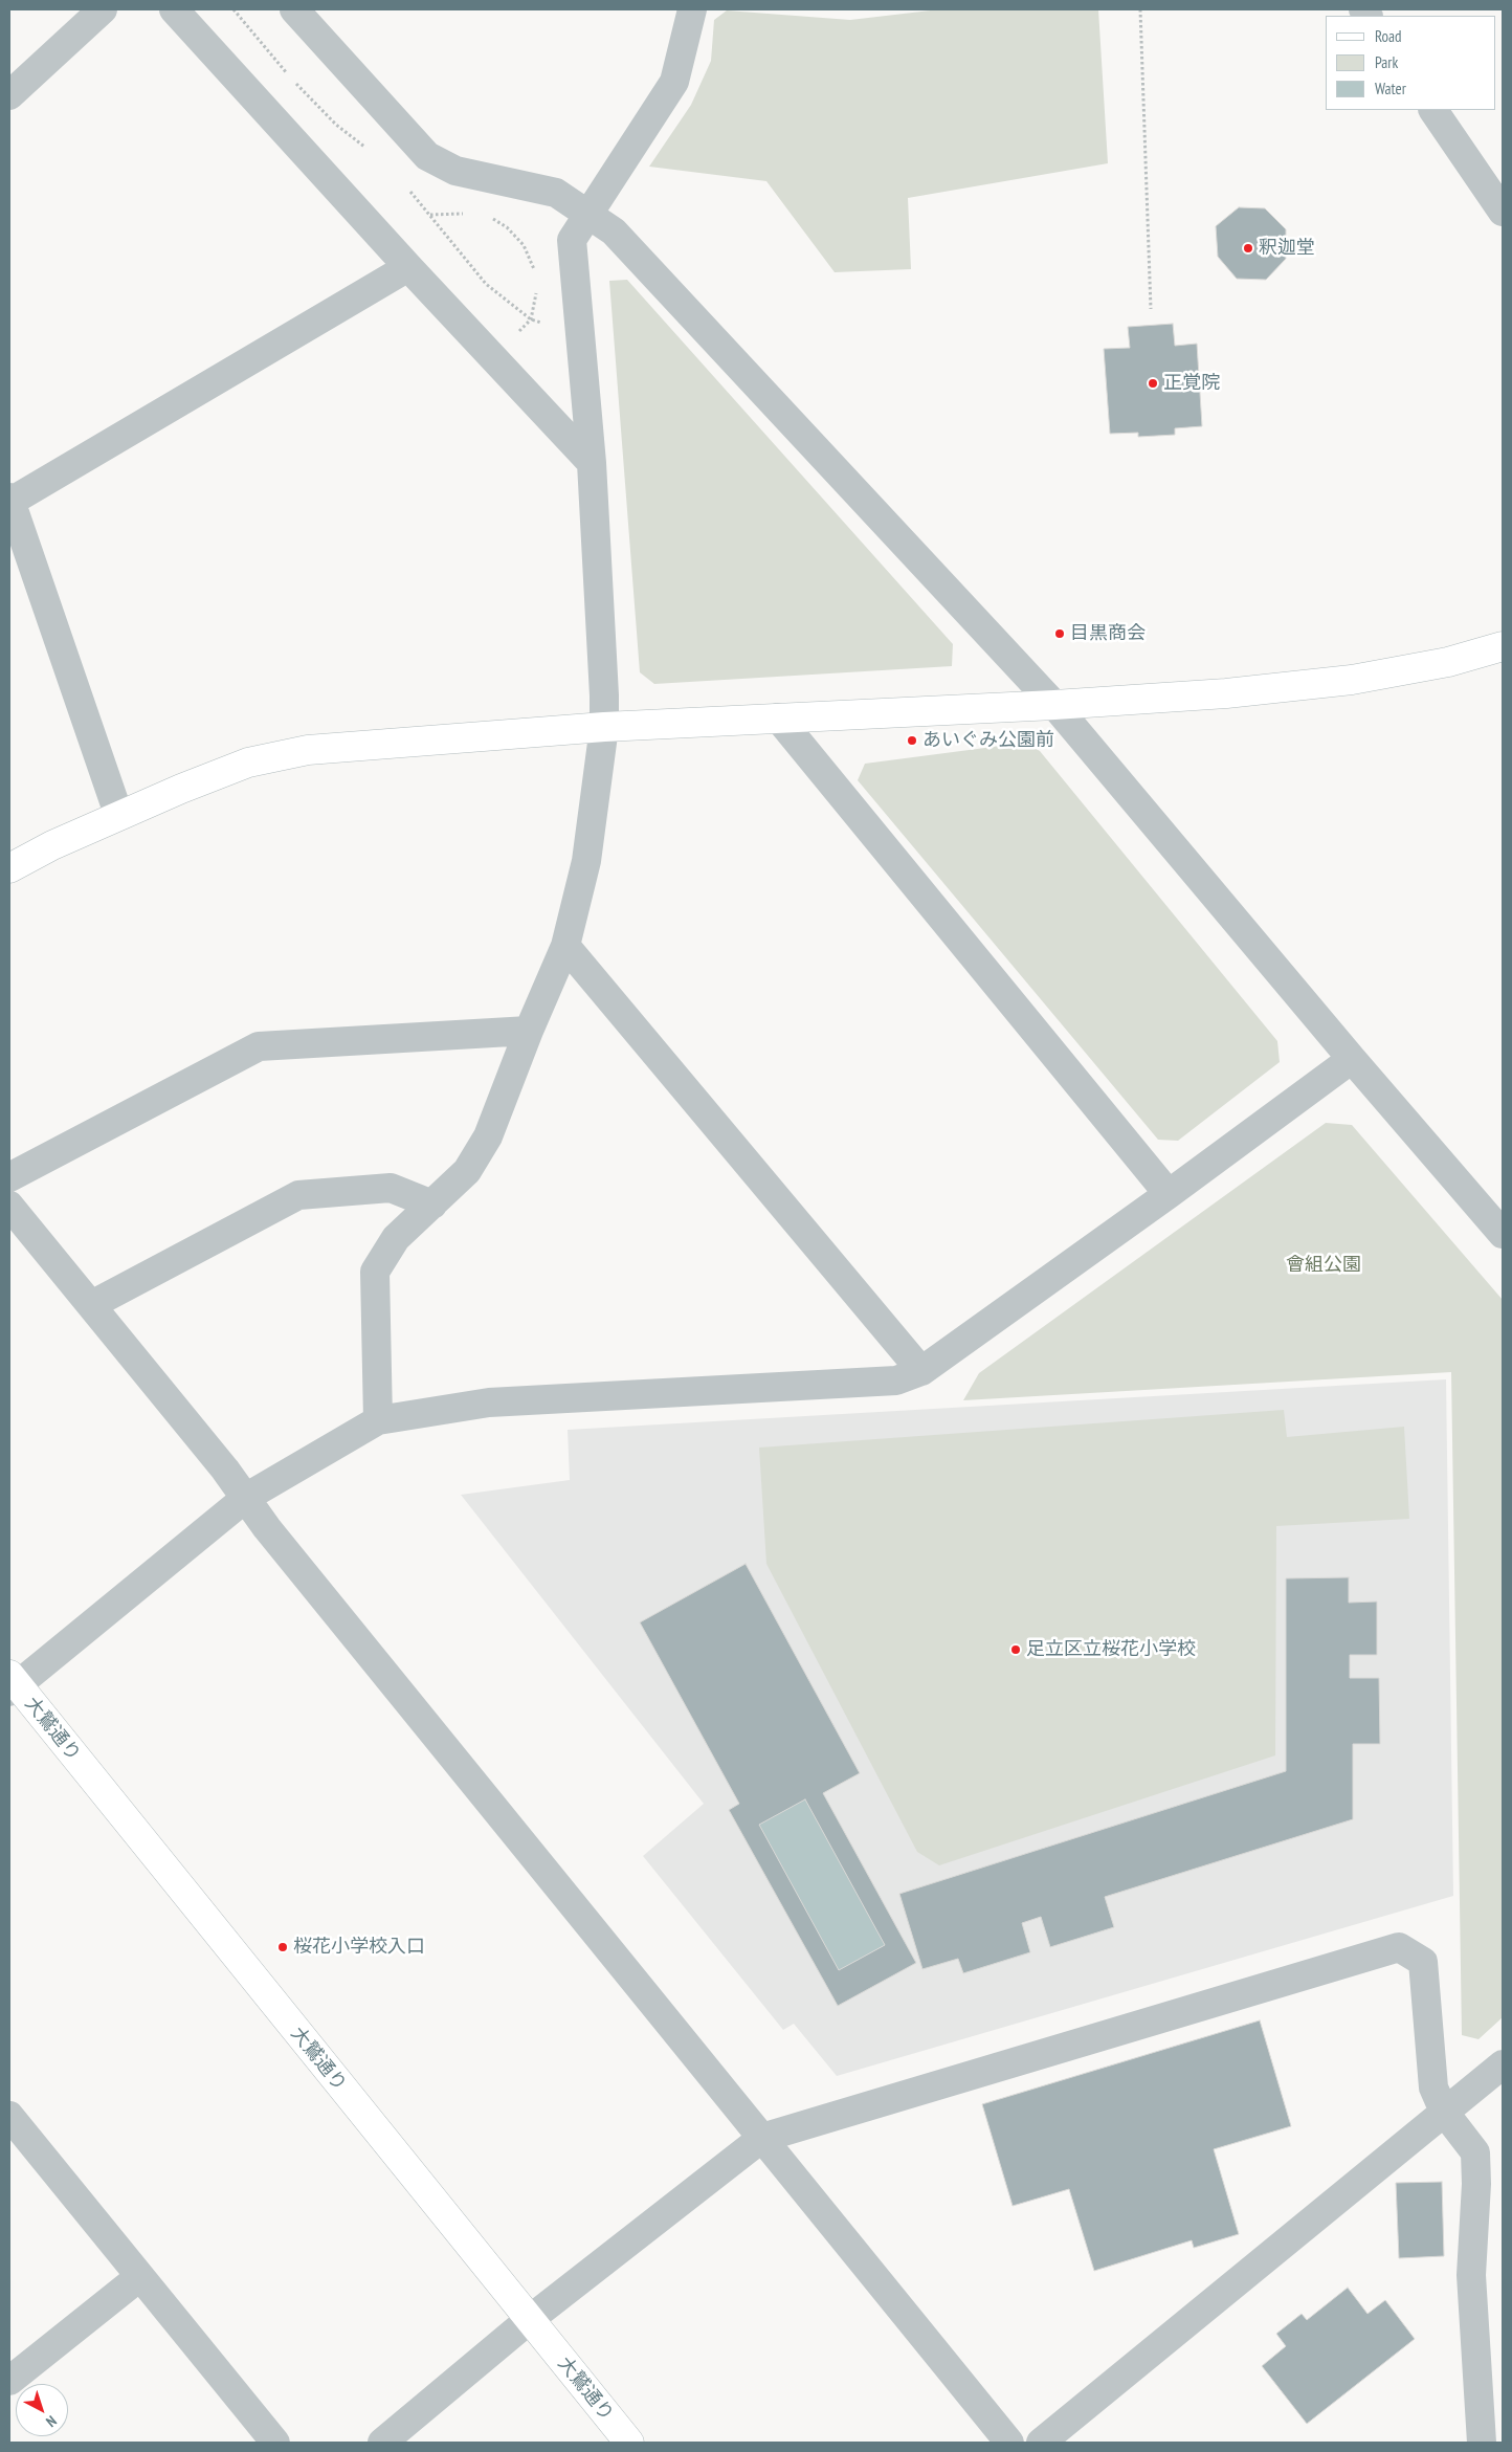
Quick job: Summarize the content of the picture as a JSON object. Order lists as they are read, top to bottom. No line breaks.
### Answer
{"streets":{"street":["大鷲通り"]},"parks":["會組公園"],"places":["釈迦堂","正覚院","目黒商会","あいぐみ公園前","足立区立桜花小学校","桜花小学校入口"],"legend":["Road","Park","Water"],"north":"bottom right"}
